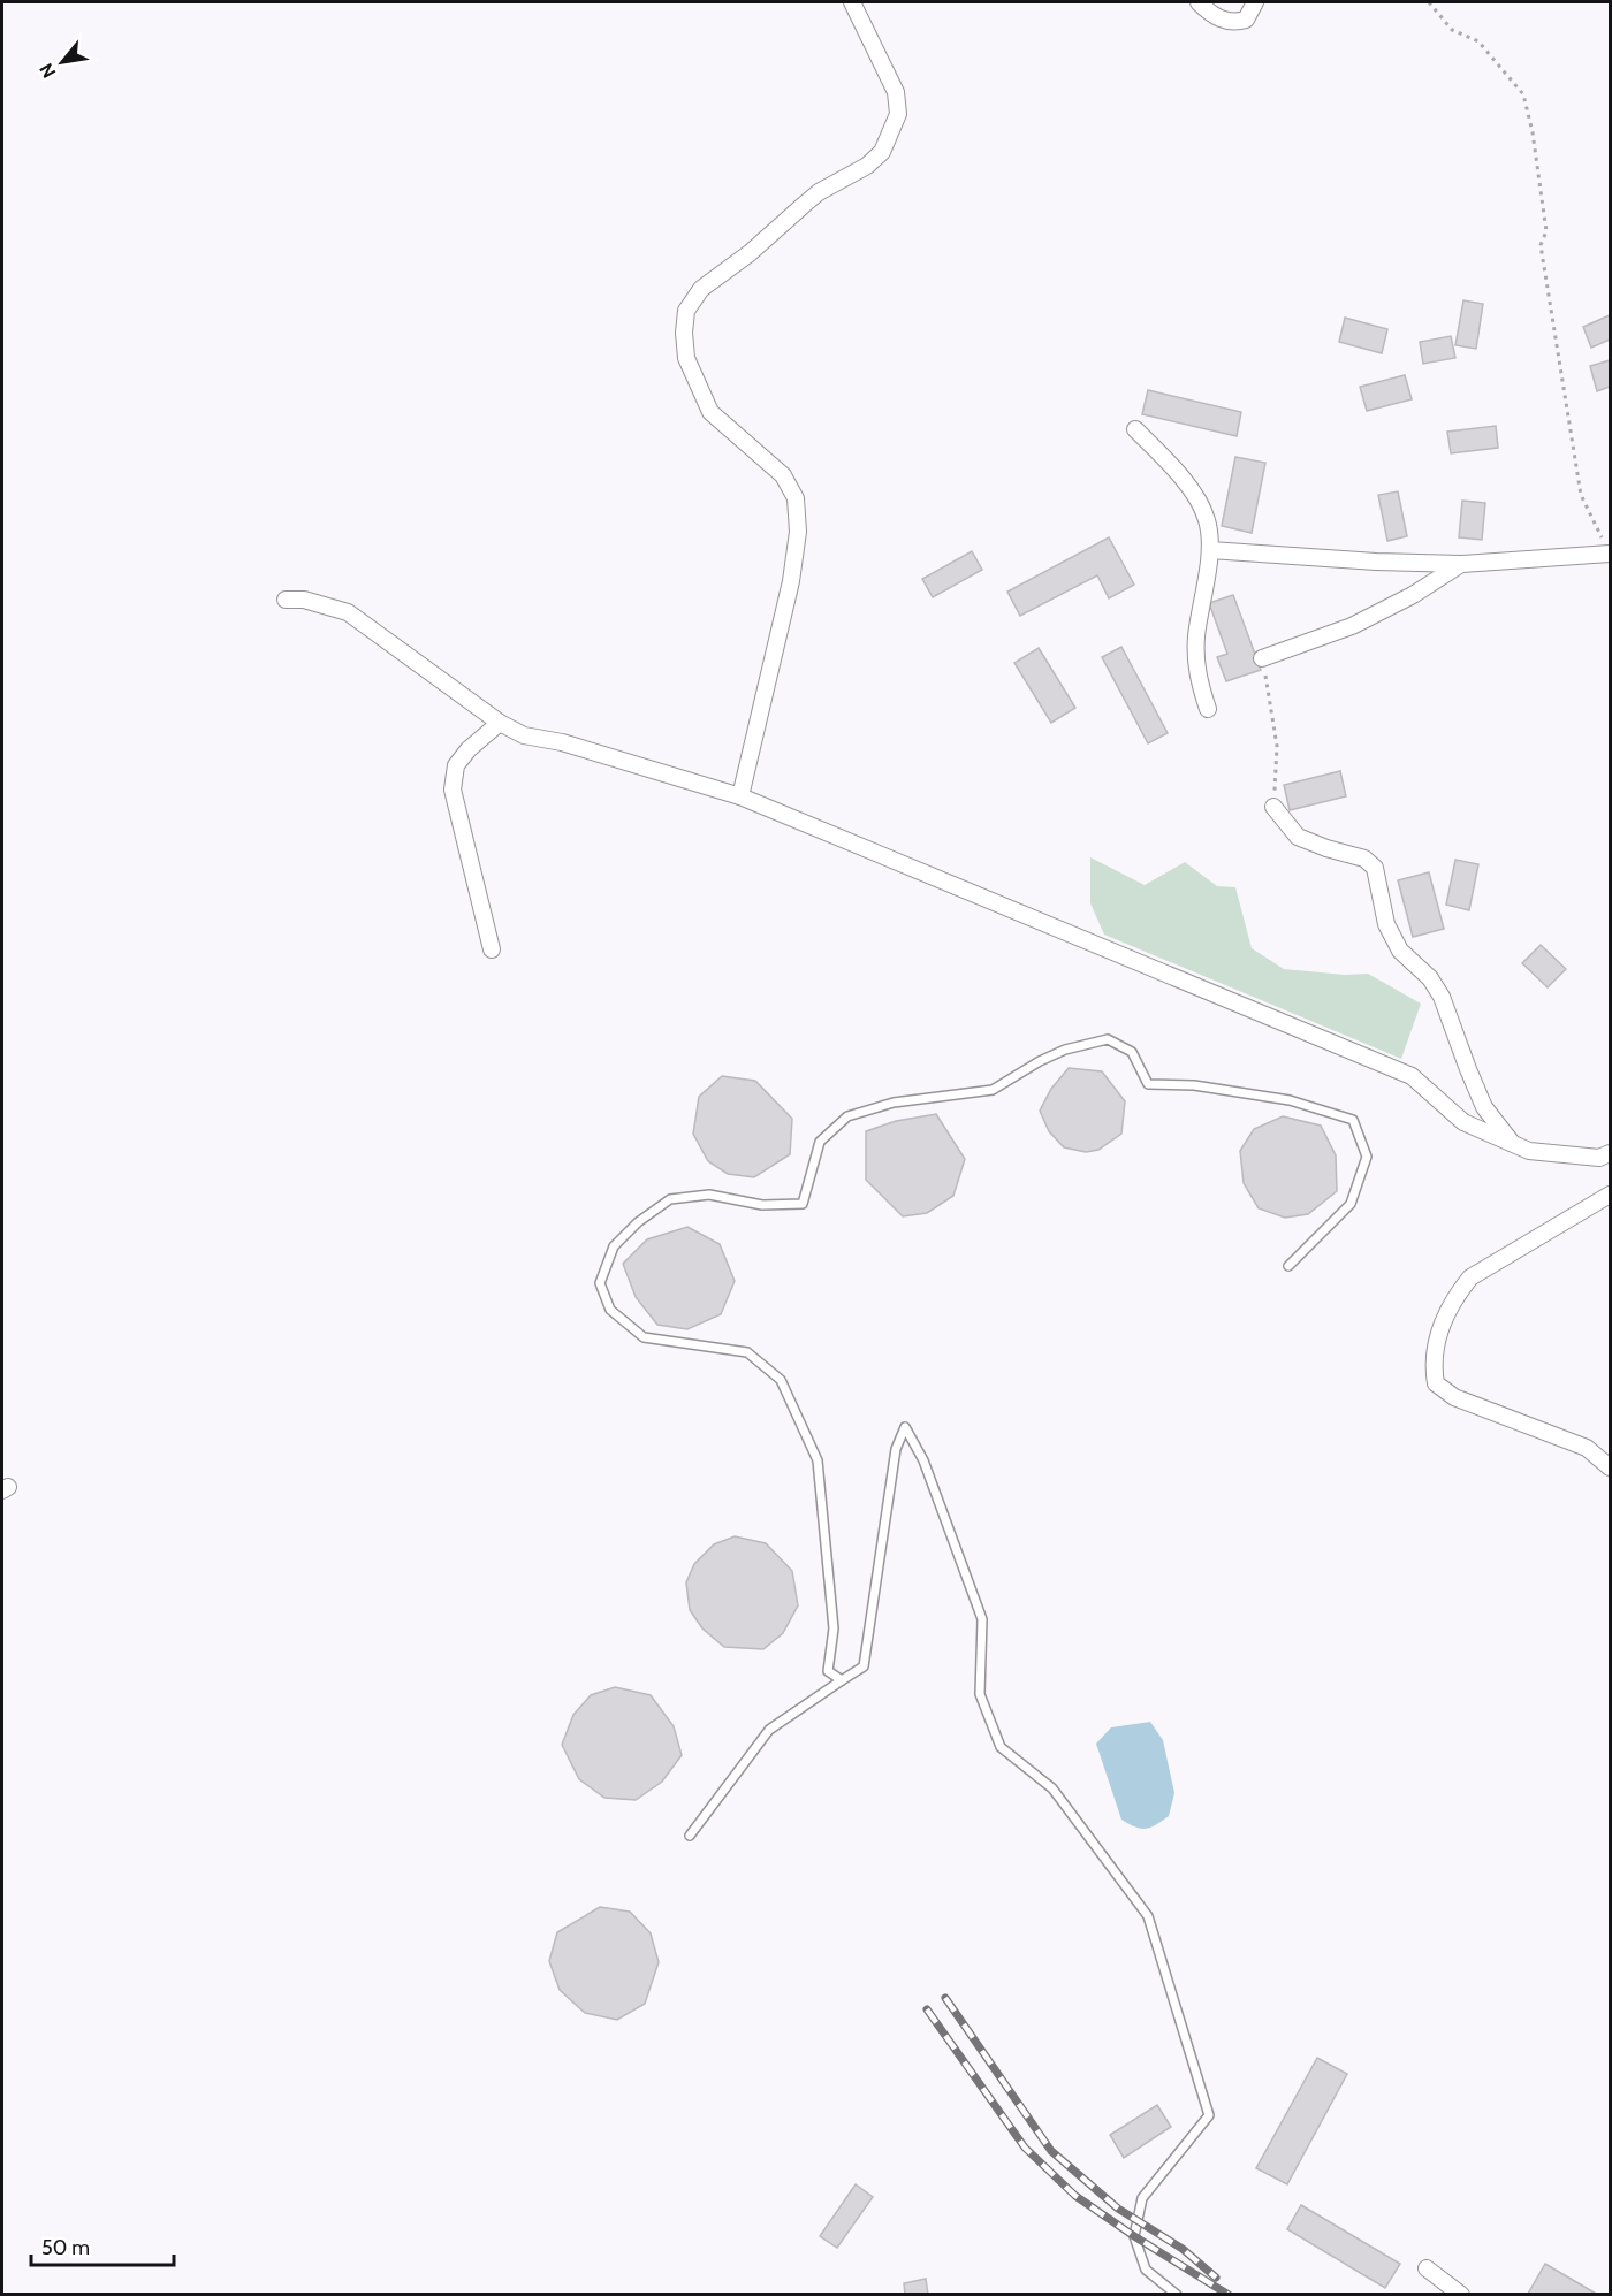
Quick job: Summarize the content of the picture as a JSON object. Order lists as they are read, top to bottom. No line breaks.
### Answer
{"scale_bar":"50 m","north":"bottom left"}
